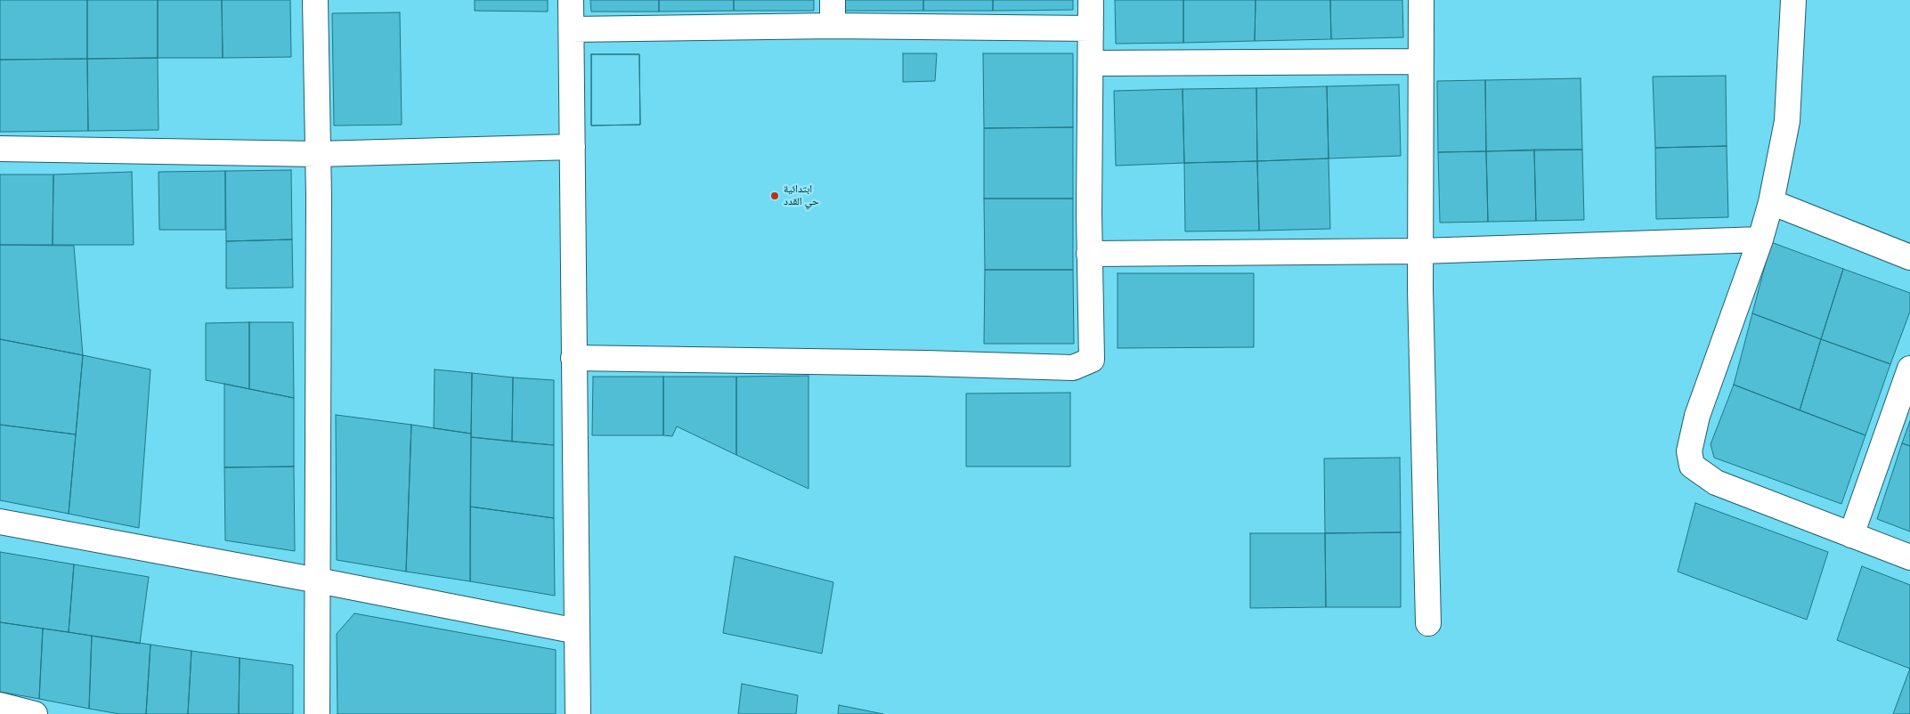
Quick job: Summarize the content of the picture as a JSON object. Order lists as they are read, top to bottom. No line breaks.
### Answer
{"places":["ابتدائية حي القدد"]}
